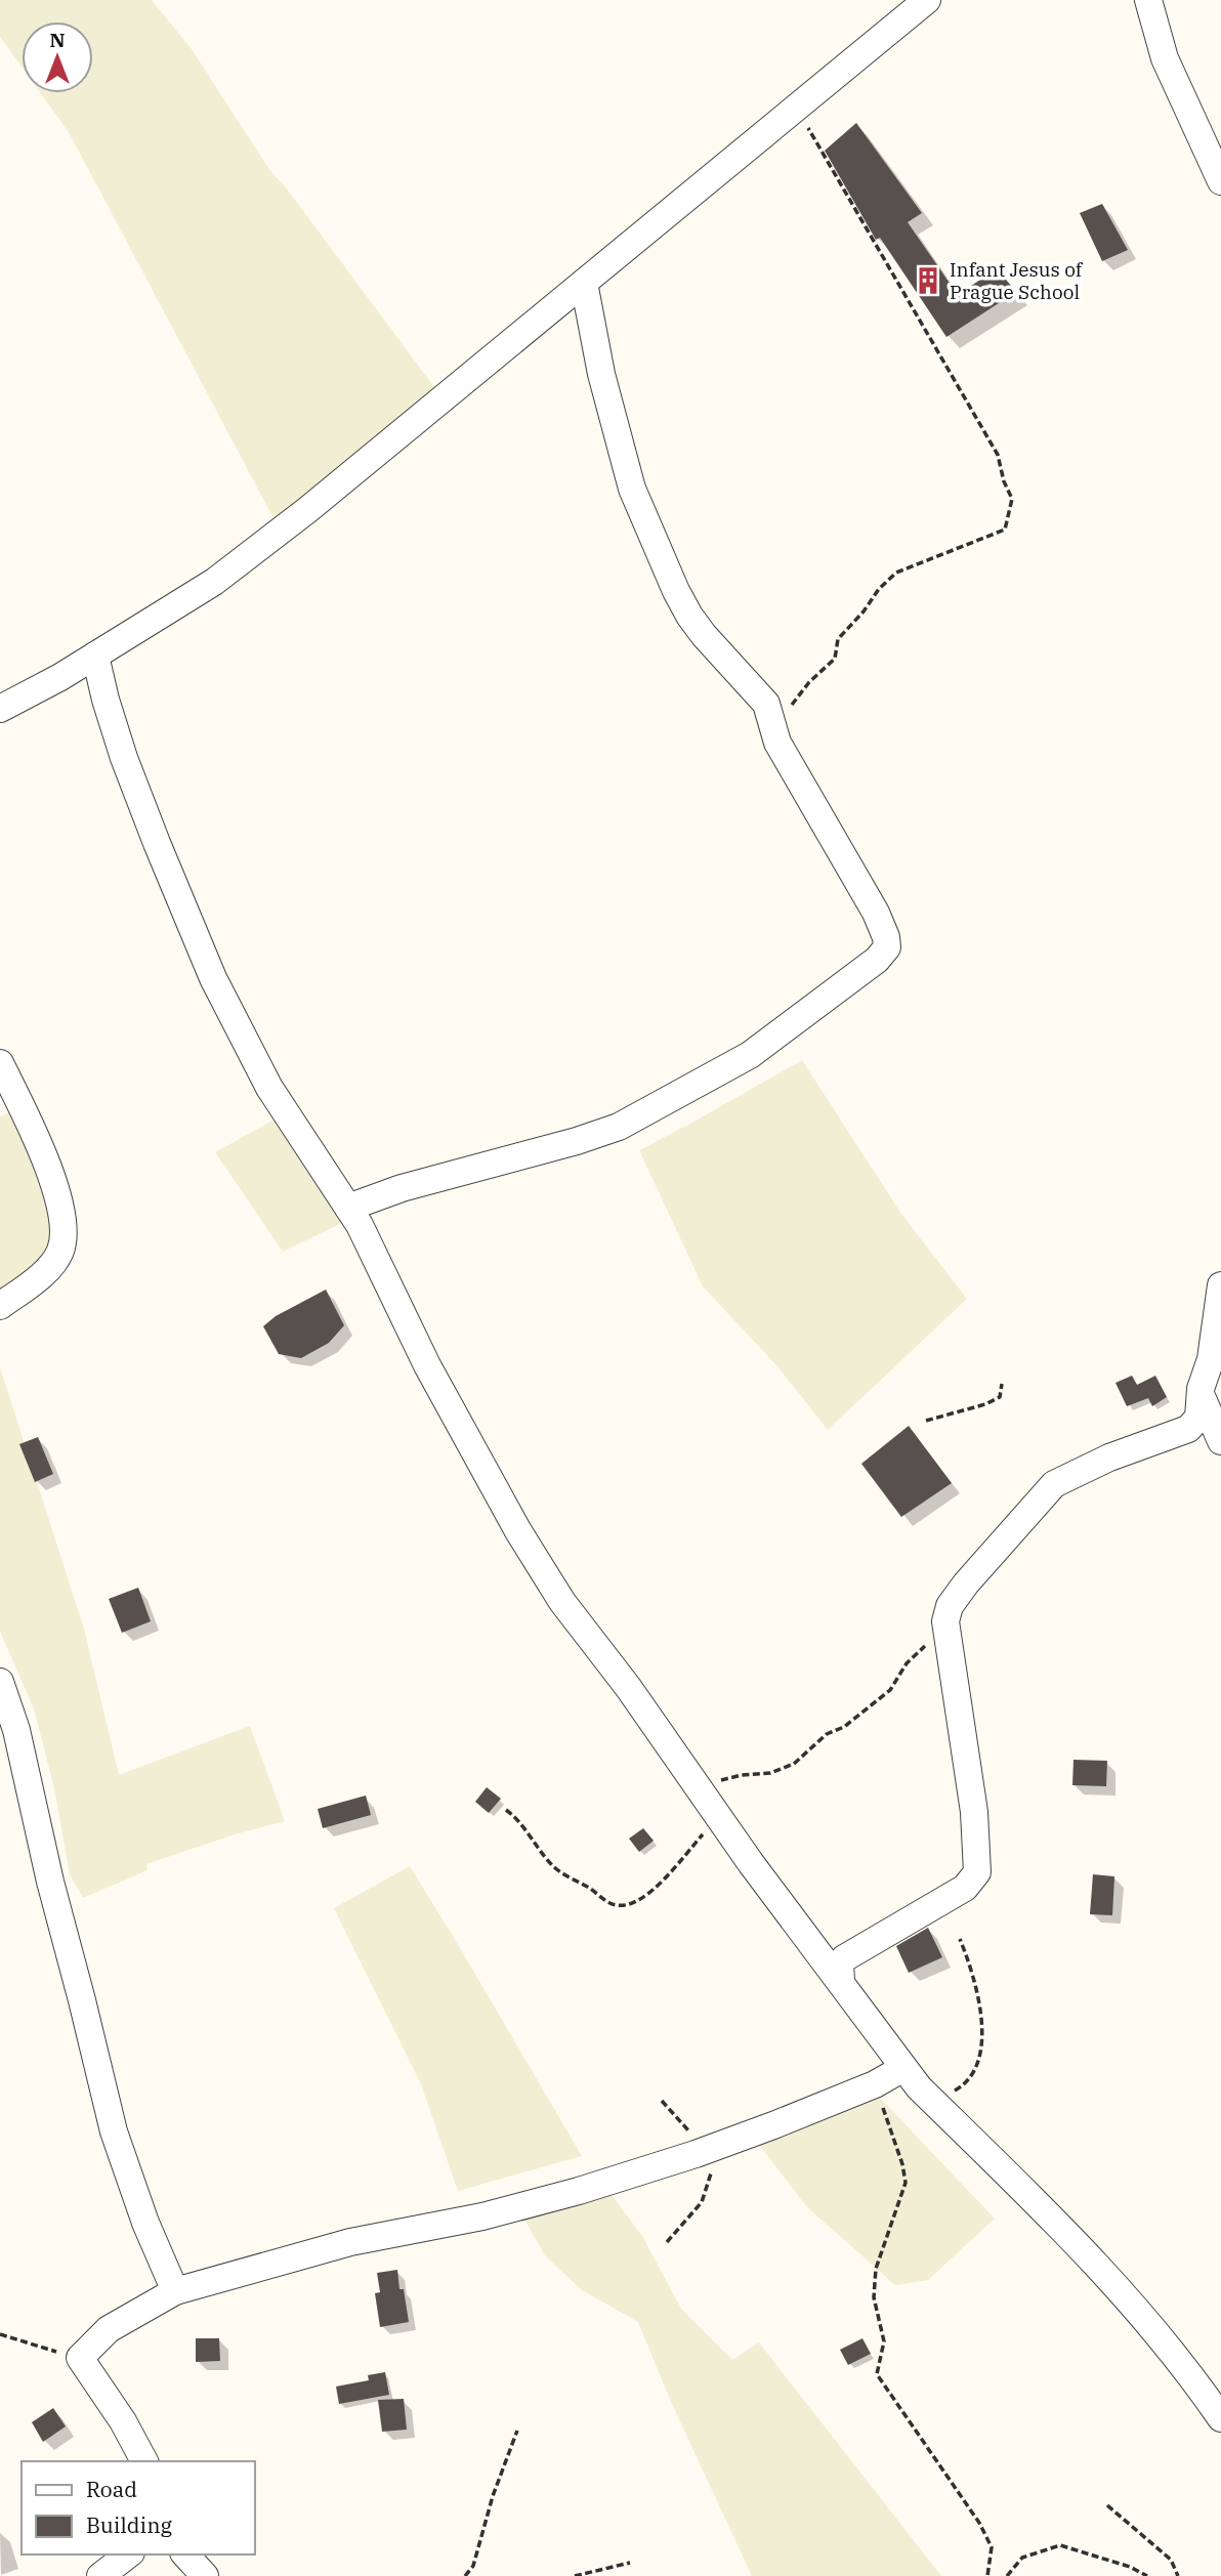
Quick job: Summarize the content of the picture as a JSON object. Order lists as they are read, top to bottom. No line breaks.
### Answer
{"places":{"building":["Infant Jesus of Prague School"]},"legend":["Road","Building"],"north":"top"}
